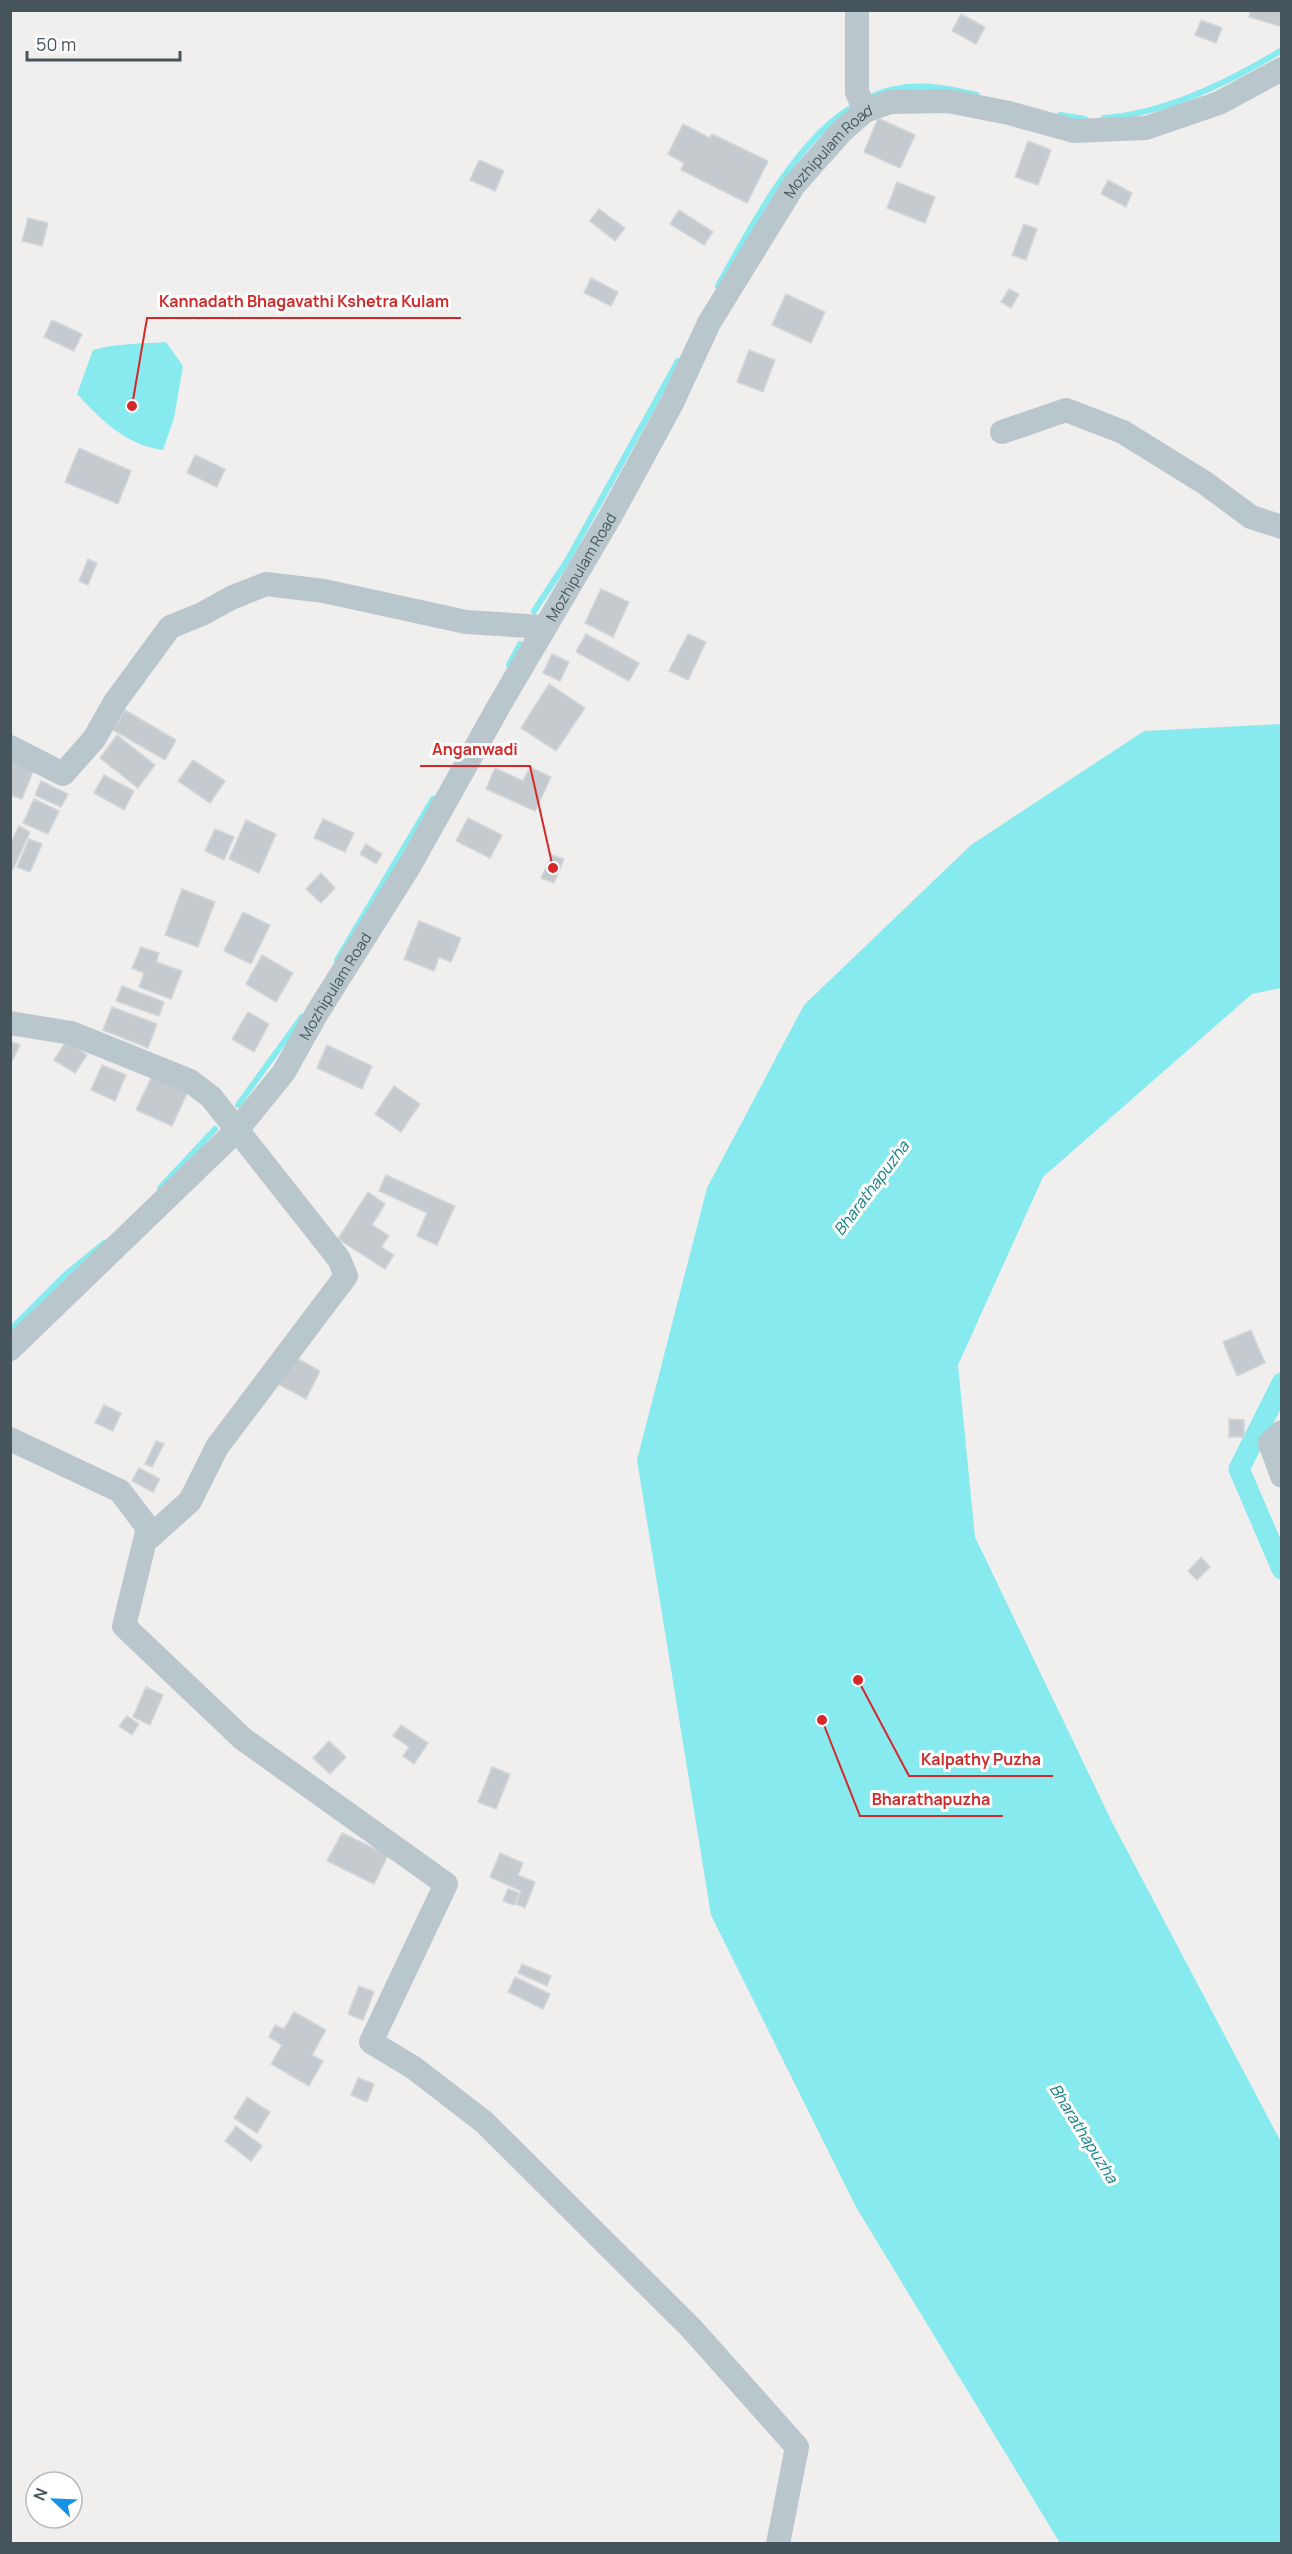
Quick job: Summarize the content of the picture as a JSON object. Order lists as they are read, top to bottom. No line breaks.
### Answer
{"streets":{"street":["Mozhipulam Road"]},"water":["Bharathapuzha"],"places":["Kannadath Bhagavathi Kshetra Kulam","Anganwadi","Kalpathy Puzha","Bharathapuzha"],"scale_bar":"50 m","north":"top left"}
